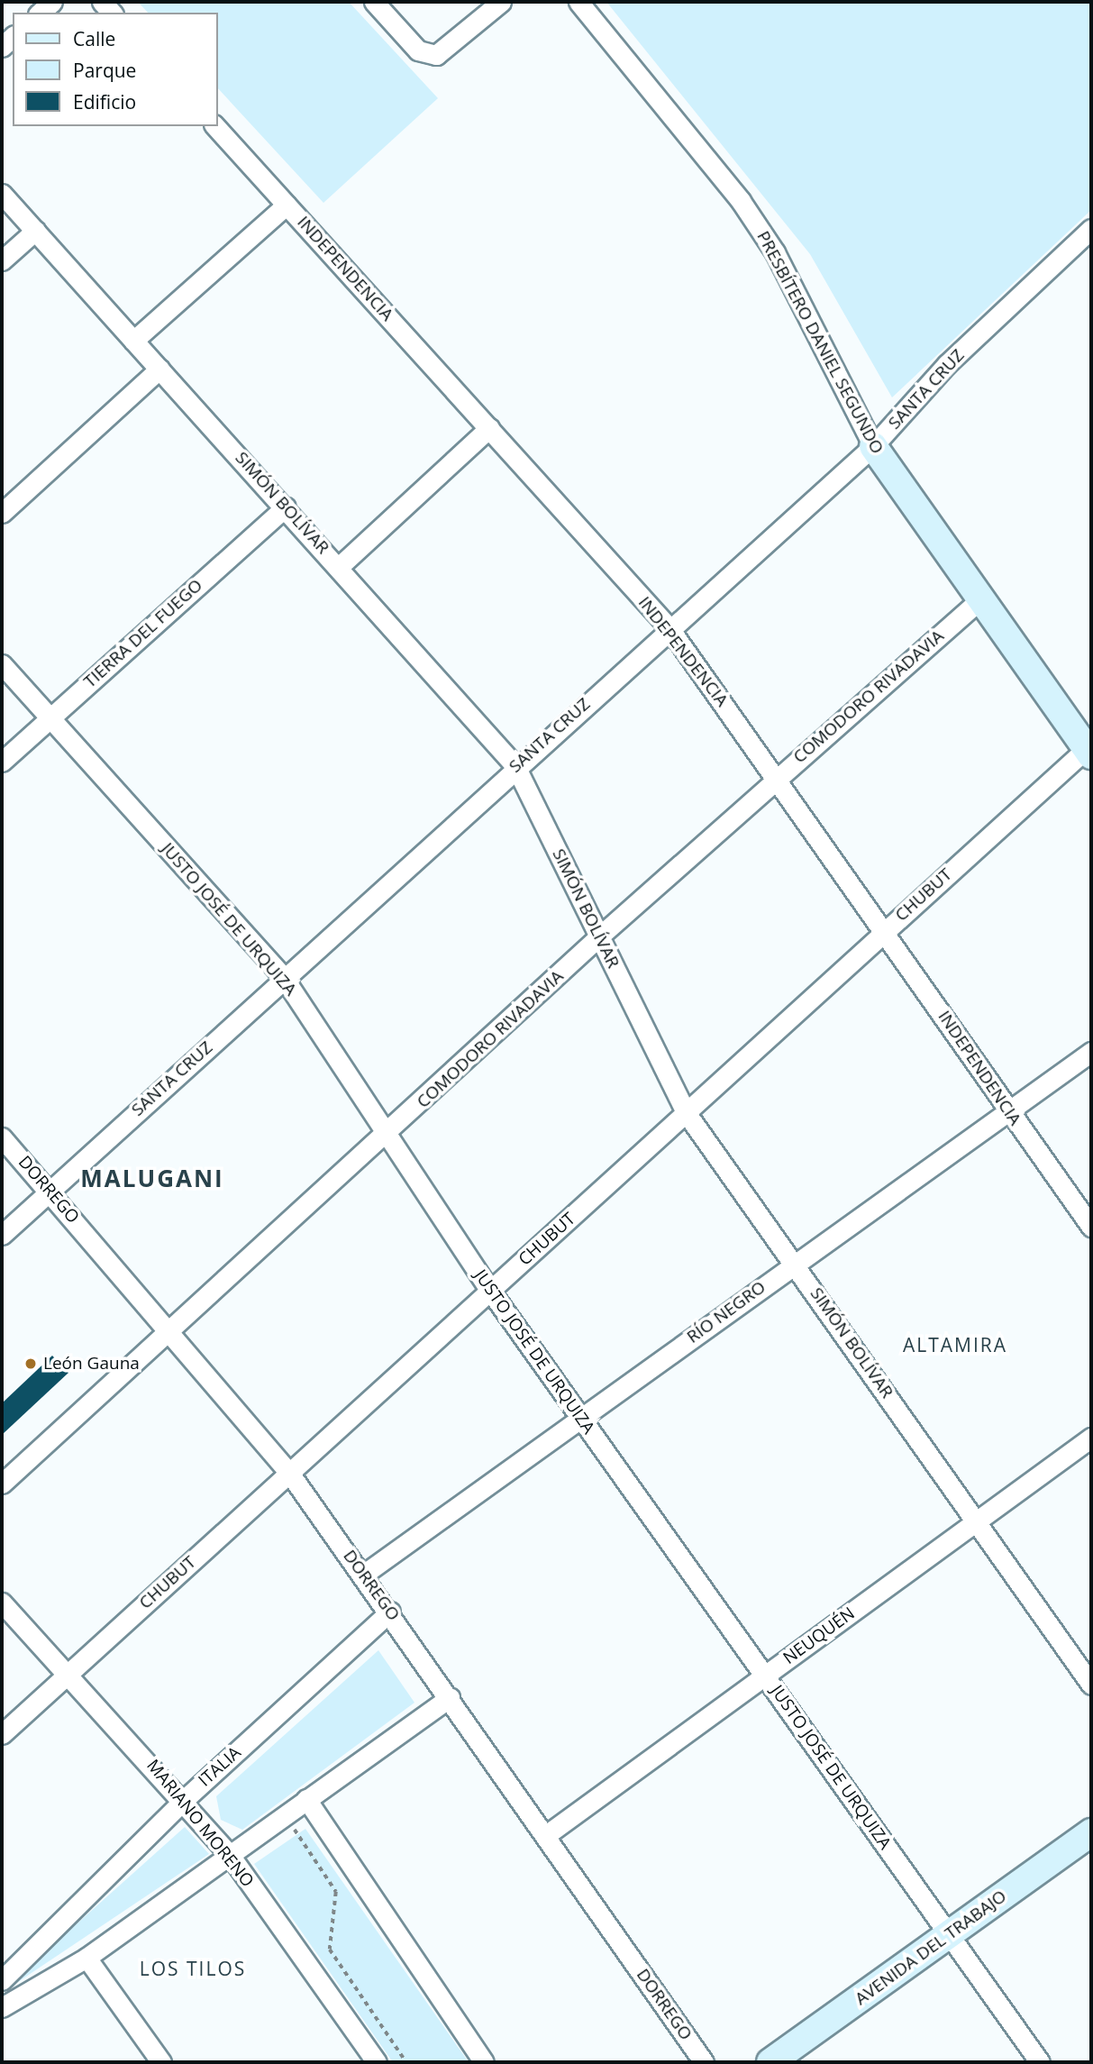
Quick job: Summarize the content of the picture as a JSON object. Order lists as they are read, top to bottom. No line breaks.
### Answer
{"streets":{"main road":["PRESBÍTERO DANIEL SEGUNDO","AVENIDA DEL TRABAJO"],"street":["INDEPENDENCIA","SANTA CRUZ","SIMÓN BOLÍVAR","TIERRA DEL FUEGO","COMODORO RIVADAVIA","CHUBUT","JUSTO JOSÉ DE URQUIZA","DORREGO","RÍO NEGRO","NEUQUÉN","ITALIA","MARIANO MORENO"]},"crossings":[["INDEPENDENCIA","SANTA CRUZ"],["INDEPENDENCIA","COMODORO RIVADAVIA"],["INDEPENDENCIA","CHUBUT"],["INDEPENDENCIA","RÍO NEGRO"],["PRESBÍTERO DANIEL SEGUNDO","SANTA CRUZ"],["PRESBÍTERO DANIEL SEGUNDO","COMODORO RIVADAVIA"],["PRESBÍTERO DANIEL SEGUNDO","CHUBUT"],["SANTA CRUZ","SIMÓN BOLÍVAR"],["SANTA CRUZ","JUSTO JOSÉ DE URQUIZA"],["SANTA CRUZ","DORREGO"],["SIMÓN BOLÍVAR","TIERRA DEL FUEGO"],["SIMÓN BOLÍVAR","COMODORO RIVADAVIA"],["SIMÓN BOLÍVAR","CHUBUT"],["SIMÓN BOLÍVAR","RÍO NEGRO"],["SIMÓN BOLÍVAR","NEUQUÉN"],["TIERRA DEL FUEGO","JUSTO JOSÉ DE URQUIZA"],["COMODORO RIVADAVIA","JUSTO JOSÉ DE URQUIZA"],["COMODORO RIVADAVIA","DORREGO"],["CHUBUT","JUSTO JOSÉ DE URQUIZA"],["CHUBUT","DORREGO"],["CHUBUT","MARIANO MORENO"],["JUSTO JOSÉ DE URQUIZA","RÍO NEGRO"],["JUSTO JOSÉ DE URQUIZA","NEUQUÉN"],["JUSTO JOSÉ DE URQUIZA","AVENIDA DEL TRABAJO"],["DORREGO","RÍO NEGRO"],["DORREGO","NEUQUÉN"],["DORREGO","ITALIA"],["ITALIA","MARIANO MORENO"]],"districts":["MALUGANI","ALTAMIRA","LOS TILOS"],"places":["León Gauna"],"legend":["Calle","Parque","Edificio"]}
